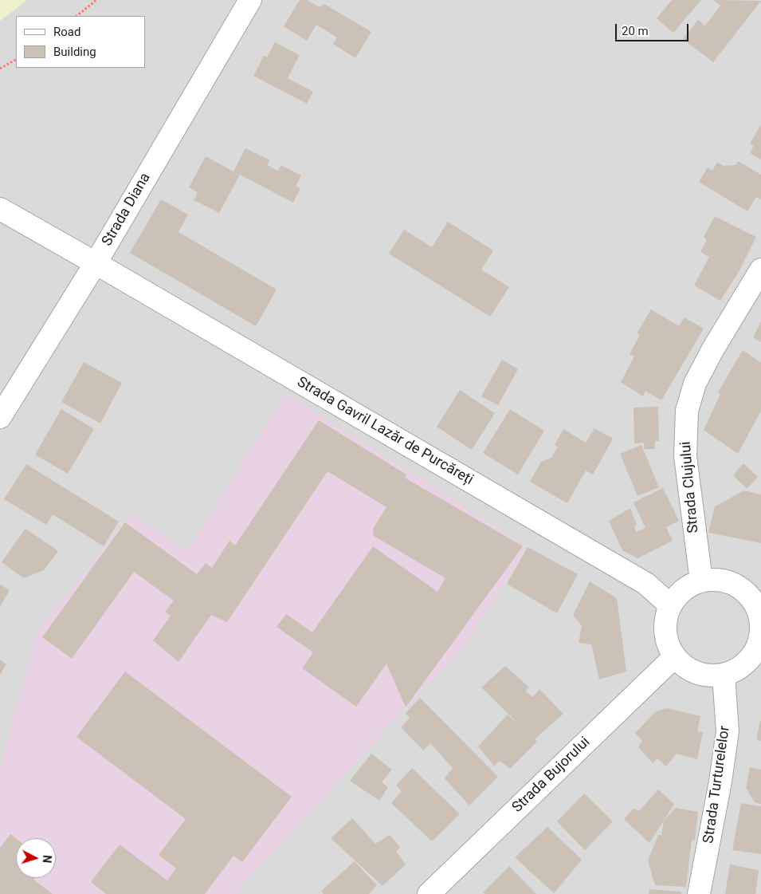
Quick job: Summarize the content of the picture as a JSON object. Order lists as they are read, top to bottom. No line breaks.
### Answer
{"streets":{"street":["Strada Diana","Strada Gavril Lazăr de Purcăreți","Strada Clujului","Strada Bujorului","Strada Turturelelor"]},"crossings":[["Strada Diana","Strada Gavril Lazăr de Purcăreți"],["Strada Gavril Lazăr de Purcăreți","Strada Clujului"],["Strada Gavril Lazăr de Purcăreți","Strada Bujorului"],["Strada Gavril Lazăr de Purcăreți","Strada Turturelelor"],["Strada Clujului","Strada Bujorului"],["Strada Clujului","Strada Turturelelor"],["Strada Bujorului","Strada Turturelelor"]],"legend":["Road","Building"],"scale_bar":"20 m","north":"right"}
